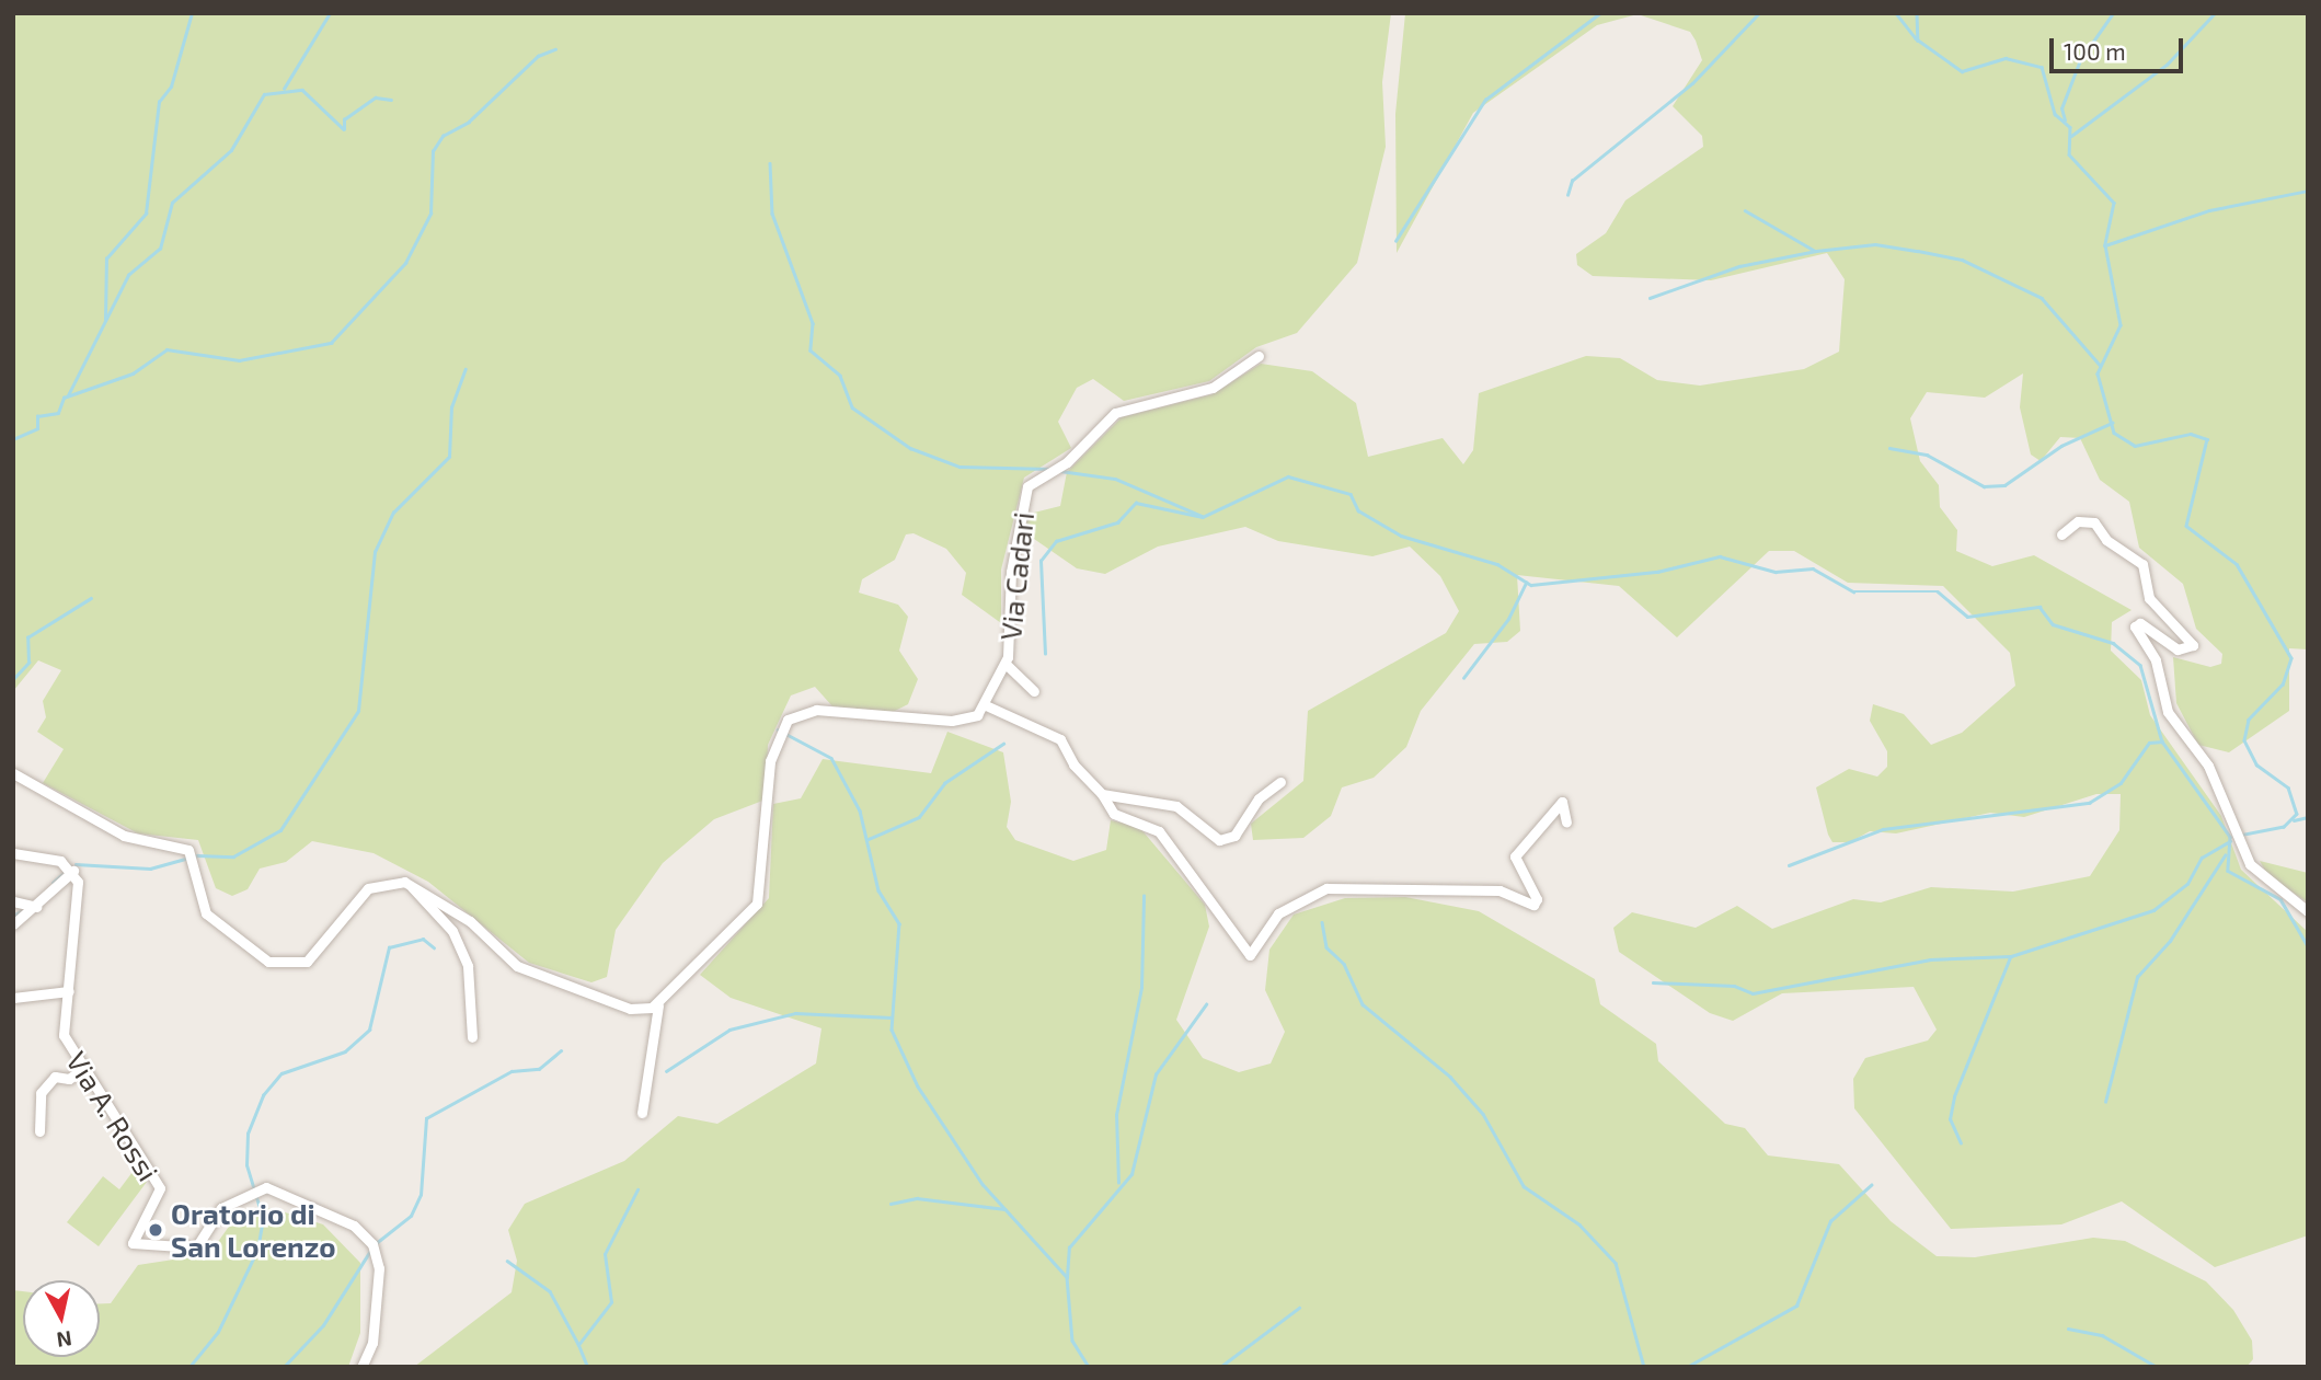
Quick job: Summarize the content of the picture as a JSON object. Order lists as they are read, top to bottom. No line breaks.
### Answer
{"streets":{"street":["Via Cadari","Via A. Rossi"]},"places":["Oratorio di San Lorenzo"],"scale_bar":"100 m","north":"bottom"}
